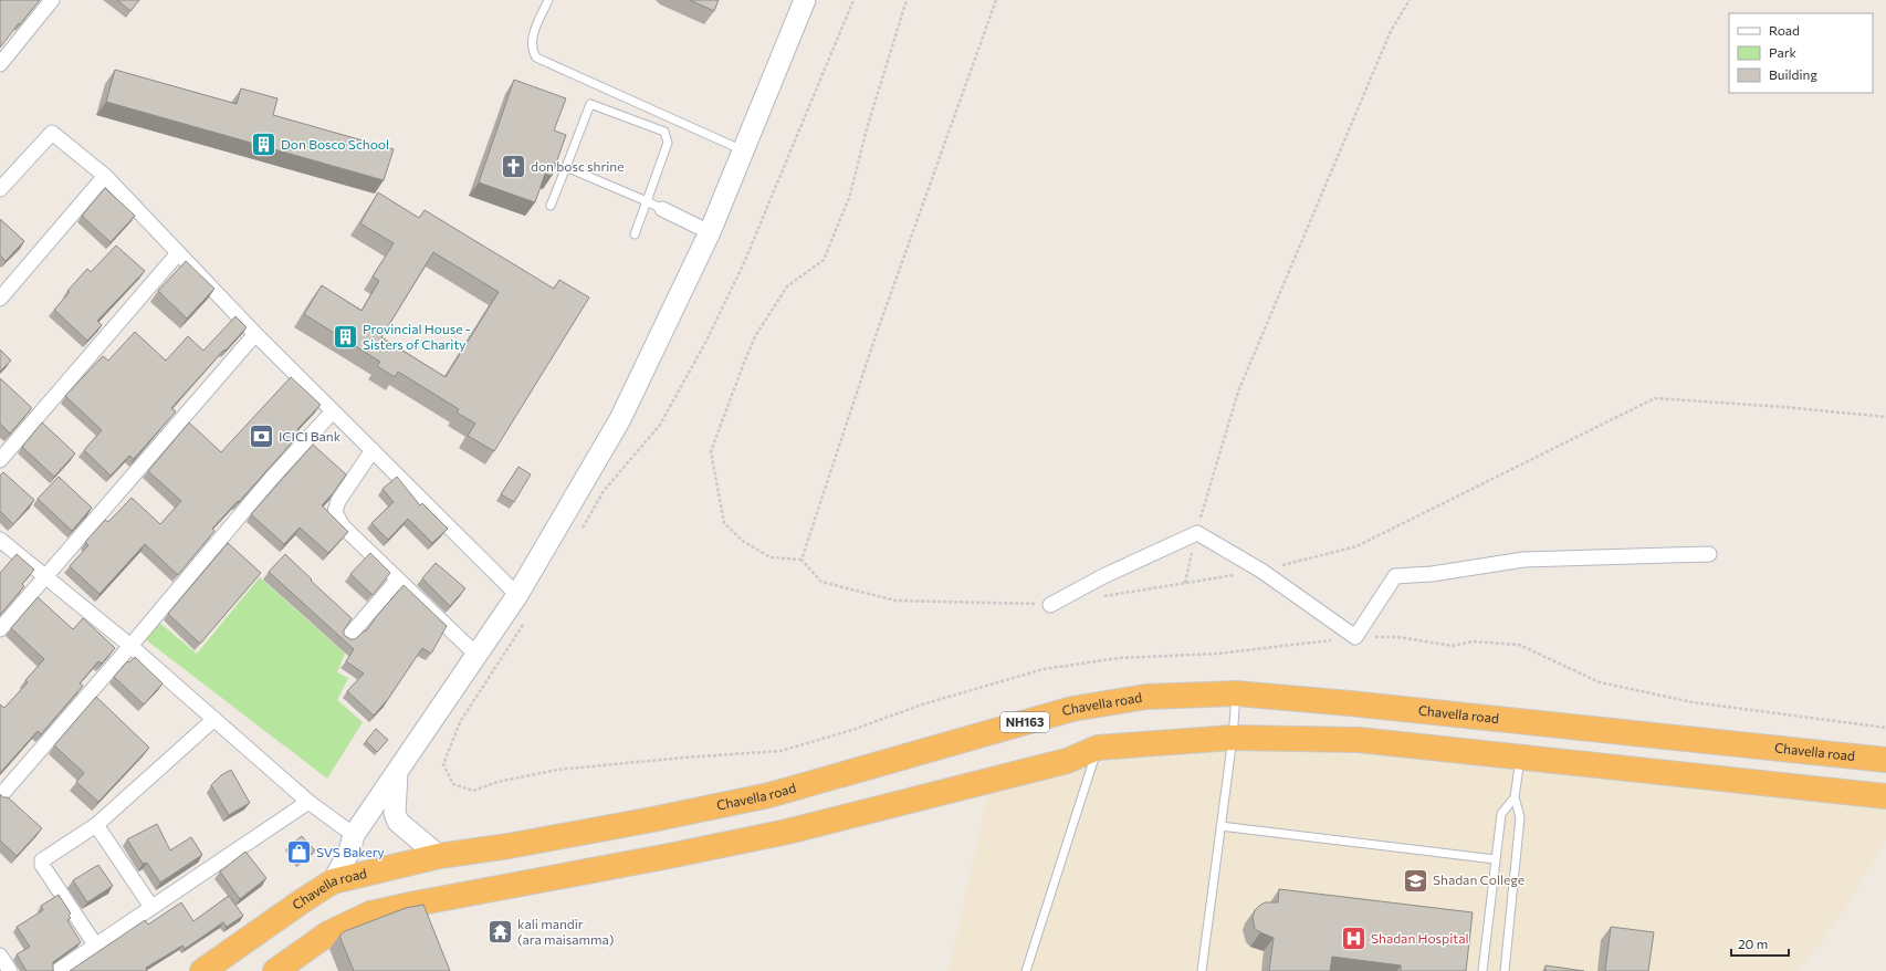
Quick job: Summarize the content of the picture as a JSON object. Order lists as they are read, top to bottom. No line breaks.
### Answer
{"streets":{"highway":["Chavella road","NH163"]},"places":{"building":["Don Bosco School","Provincial House - Sisters of Charity"],"church":["don bosc shrine"],"bank":["ICICI Bank"],"shop":["SVS Bakery"],"school or university":["Shadan College"],"temple":["kali mandir (ara maisamma)"],"hospital":["Shadan Hospital"]},"legend":["Road","Park","Building"],"scale_bar":"20 m"}
